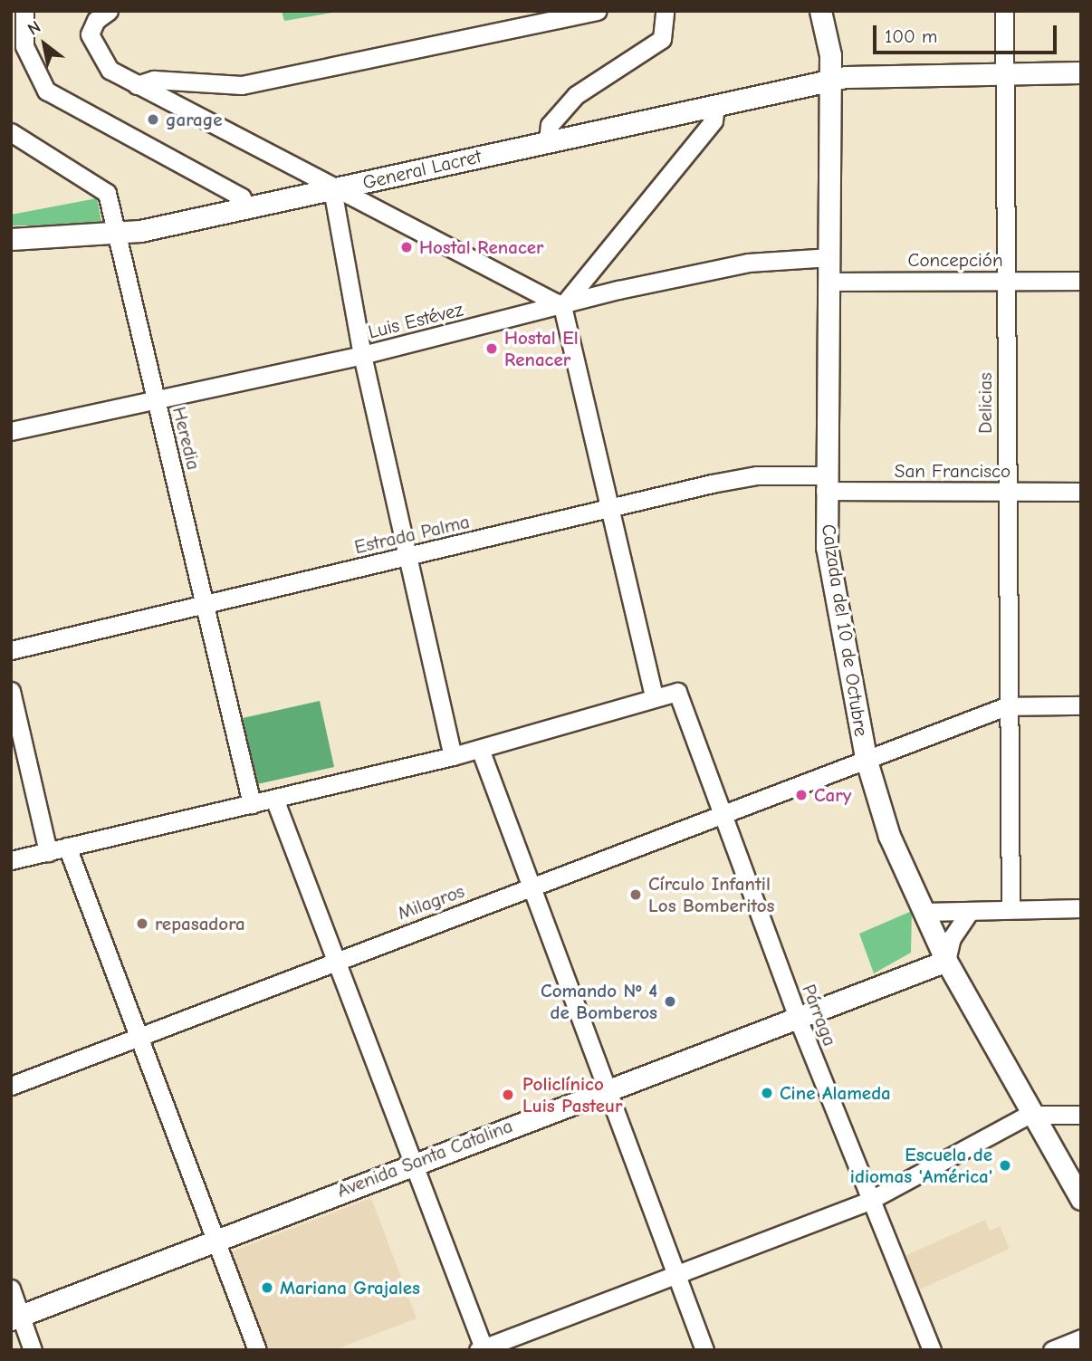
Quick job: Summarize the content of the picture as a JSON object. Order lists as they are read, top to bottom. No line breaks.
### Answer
{"streets":{"main road":["General Lacret","Calzada del 10 de Octubre","Avenida Santa Catalina"],"street":["Concepción","Luis Estévez","Delicias","Heredia","San Francisco","Estrada Palma","Milagros","Párraga"]},"crossings":[["General Lacret","Delicias"],["General Lacret","Heredia"],["General Lacret","Calzada del 10 de Octubre"],["Concepción","Delicias"],["Concepción","Calzada del 10 de Octubre"],["Luis Estévez","Heredia"],["Luis Estévez","Calzada del 10 de Octubre"],["Delicias","San Francisco"],["Delicias","Milagros"],["Heredia","Estrada Palma"],["San Francisco","Estrada Palma"],["San Francisco","Calzada del 10 de Octubre"],["Estrada Palma","Calzada del 10 de Octubre"],["Calzada del 10 de Octubre","Milagros"],["Calzada del 10 de Octubre","Avenida Santa Catalina"],["Milagros","Párraga"],["Párraga","Avenida Santa Catalina"]],"places":["garage","Hostal Renacer","Hostal El Renacer","Cary","Círculo Infantil Los Bomberitos","repasadora","Comando Nº 4 de Bomberos","Cine Alameda","Policlínico Luis Pasteur","Escuela de idiomas 'América'","Mariana Grajales"],"scale_bar":"100 m","north":"top left"}
